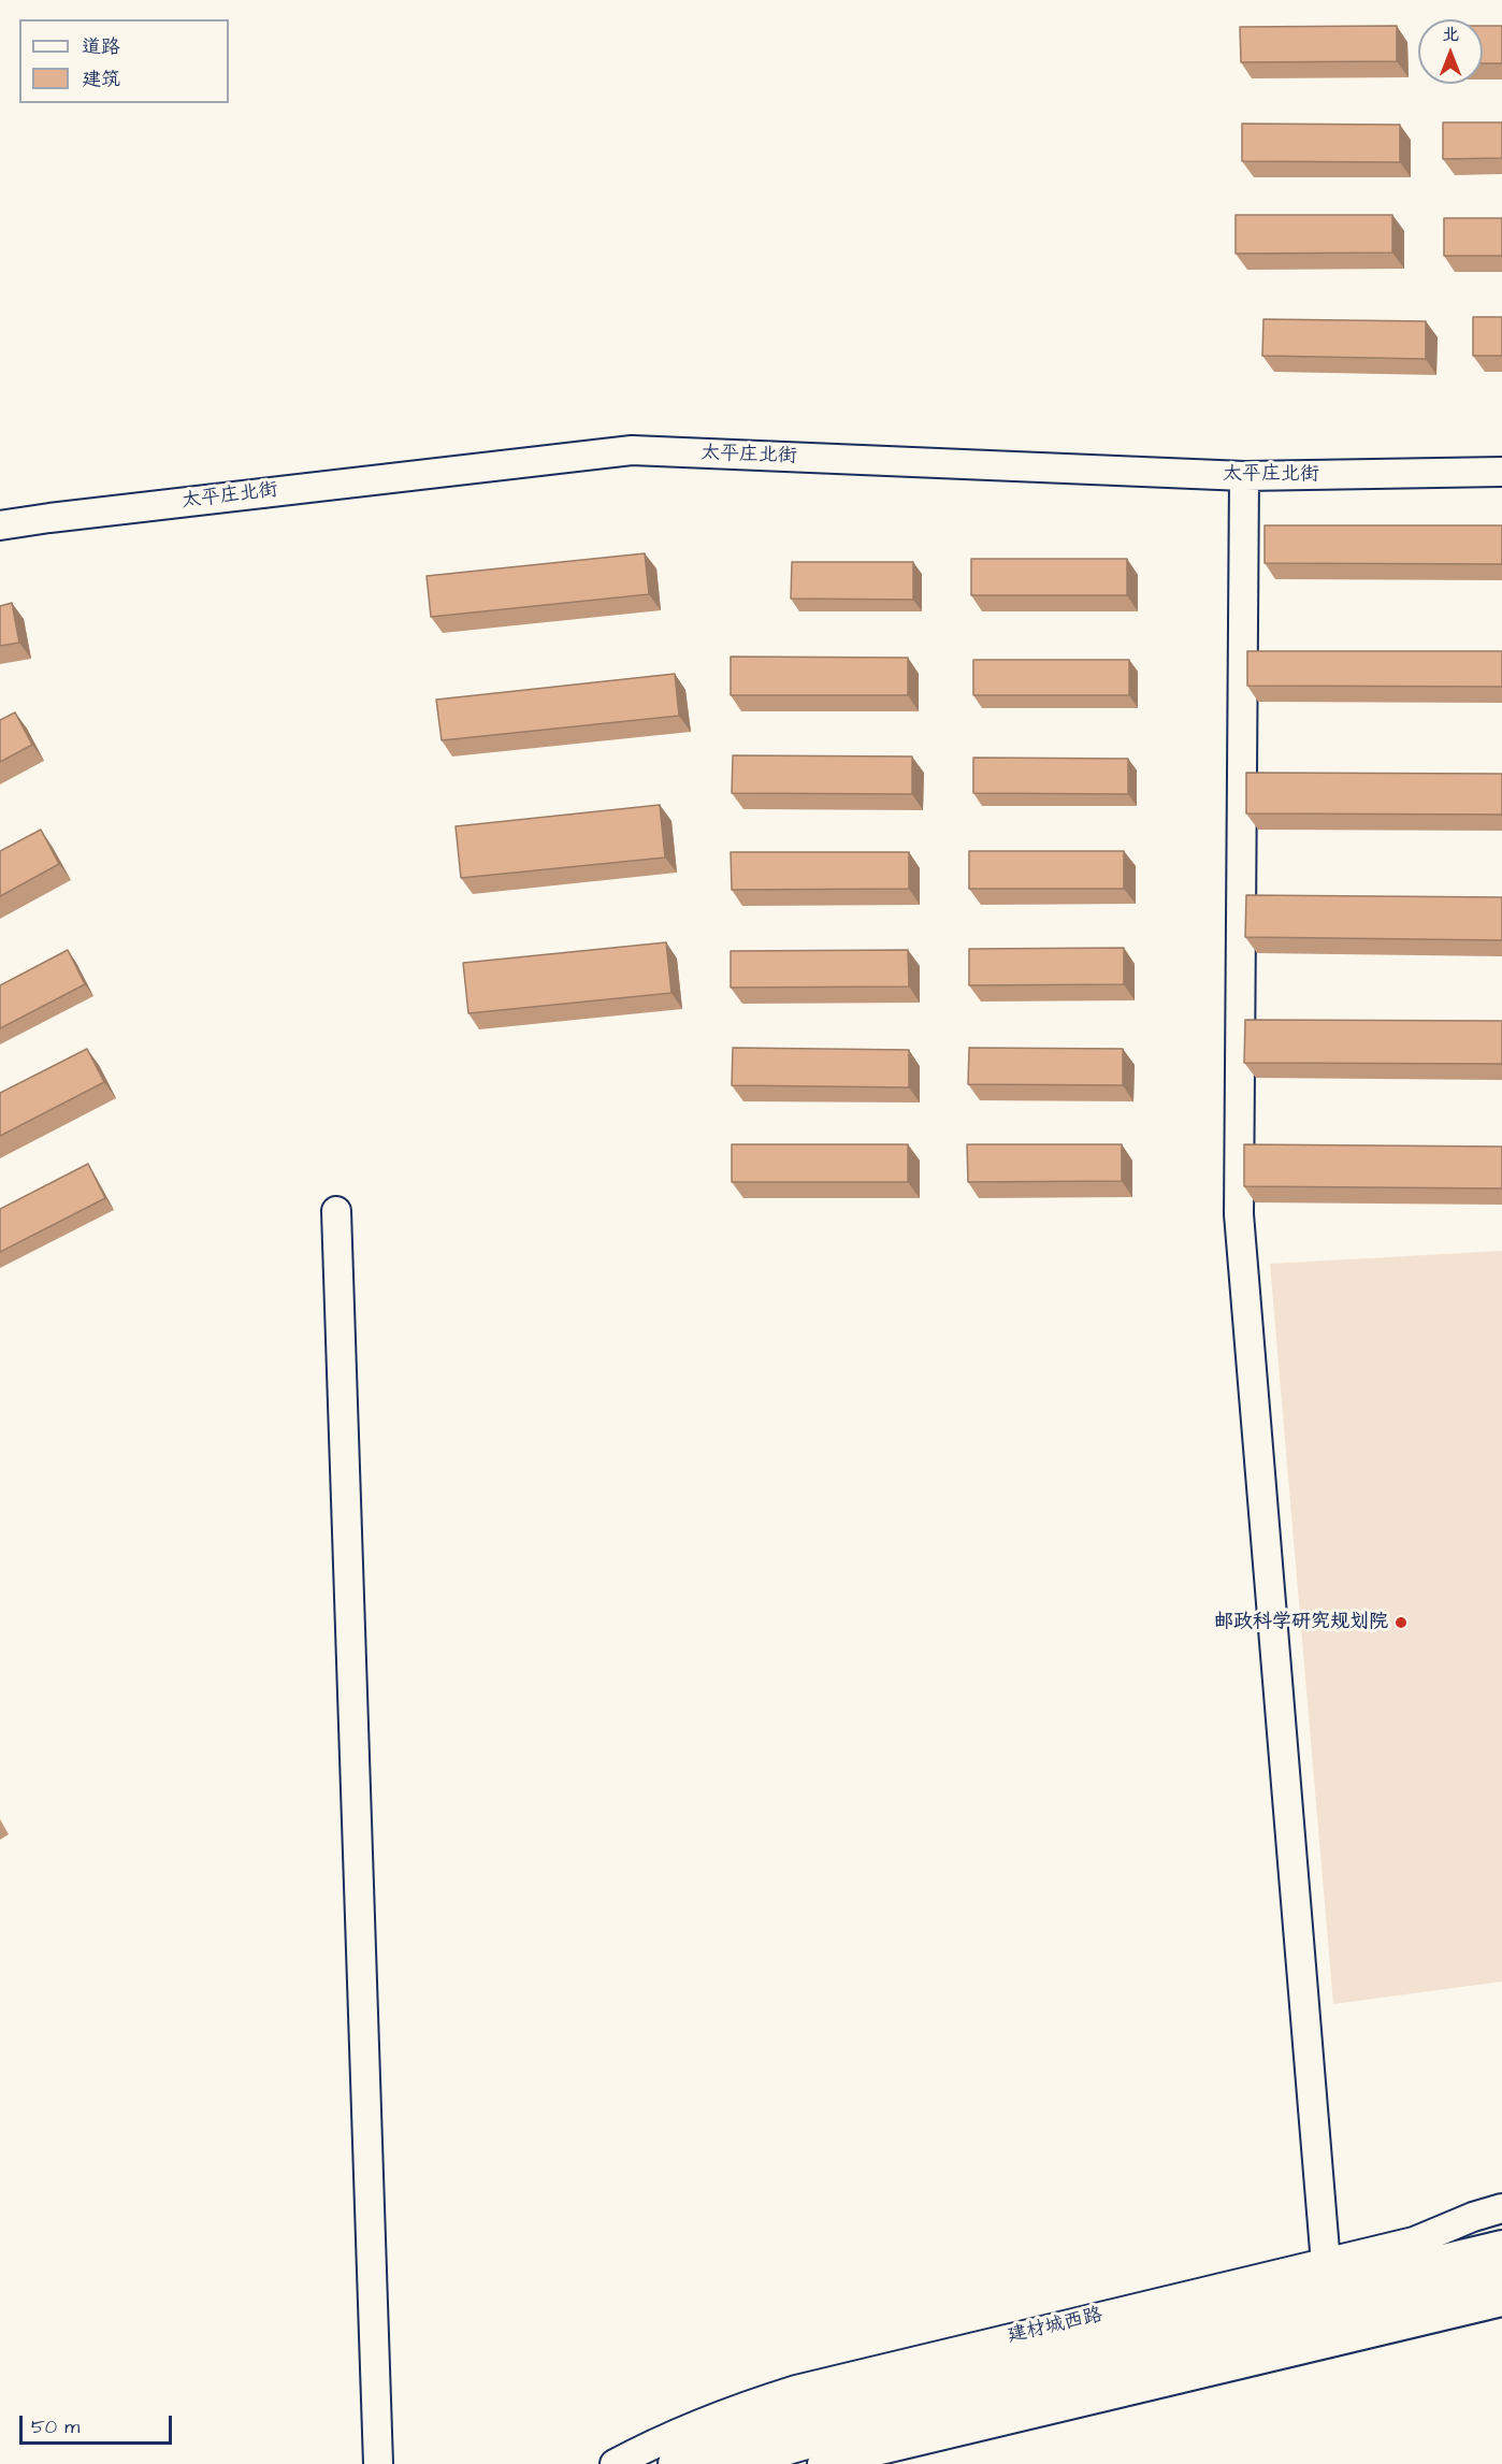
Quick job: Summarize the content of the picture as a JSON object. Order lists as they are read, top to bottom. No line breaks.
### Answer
{"streets":{"main road":["建材城西路"],"street":["太平庄北街"]},"places":["邮政科学研究规划院"],"legend":["道路","建筑"],"scale_bar":"50 m","north":"top"}
